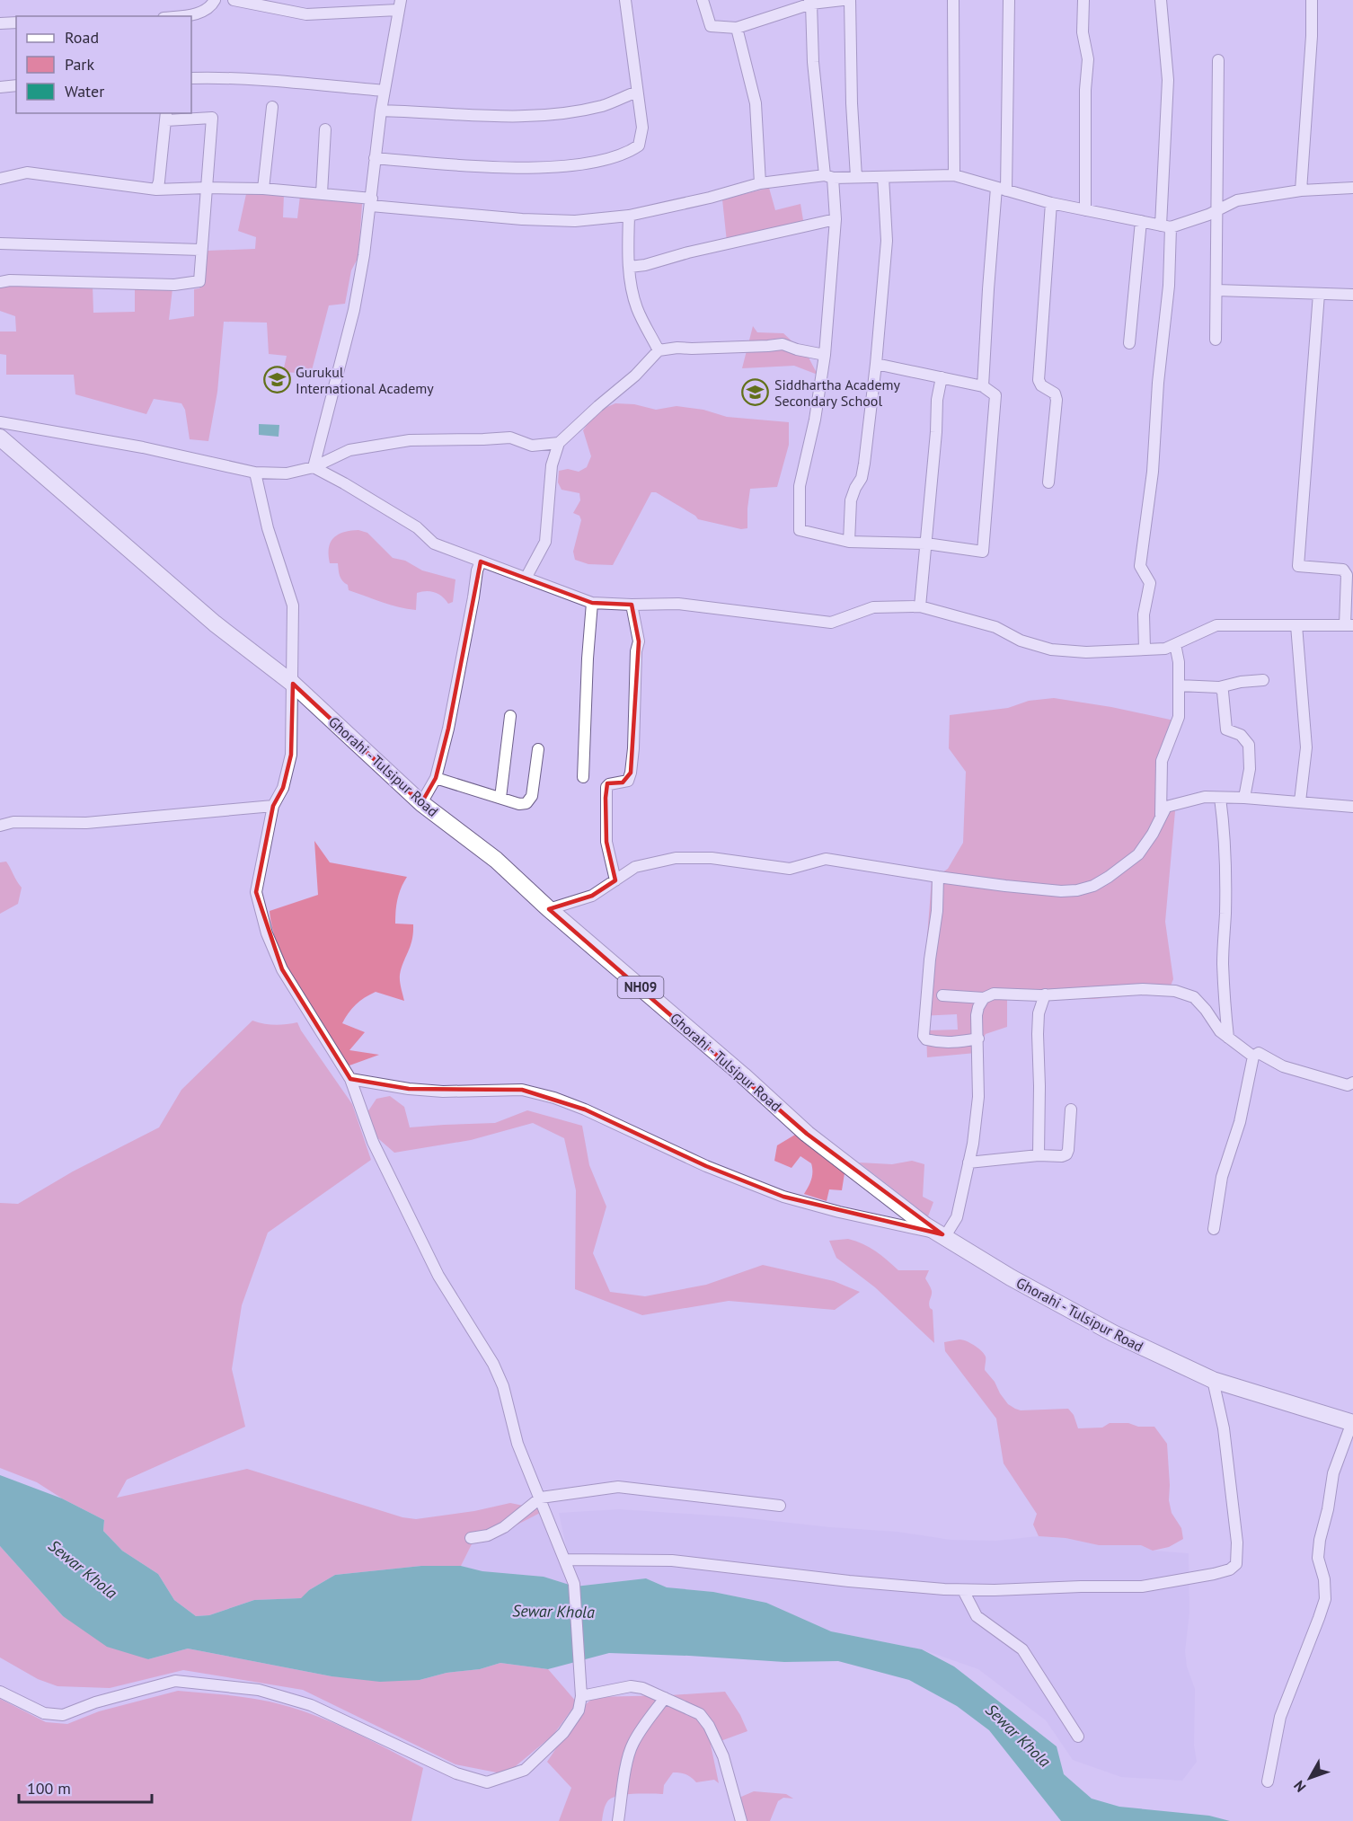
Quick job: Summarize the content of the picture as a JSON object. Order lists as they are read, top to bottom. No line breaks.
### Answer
{"streets":{"main road":["Ghorahi - Tulsipur Road","NH09"]},"water":["Sewar Khola"],"places":{"school or university":["Gurukul International Academy","Siddhartha Academy Secondary School"]},"legend":["Road","Park","Water"],"scale_bar":"100 m","north":"bottom left"}
